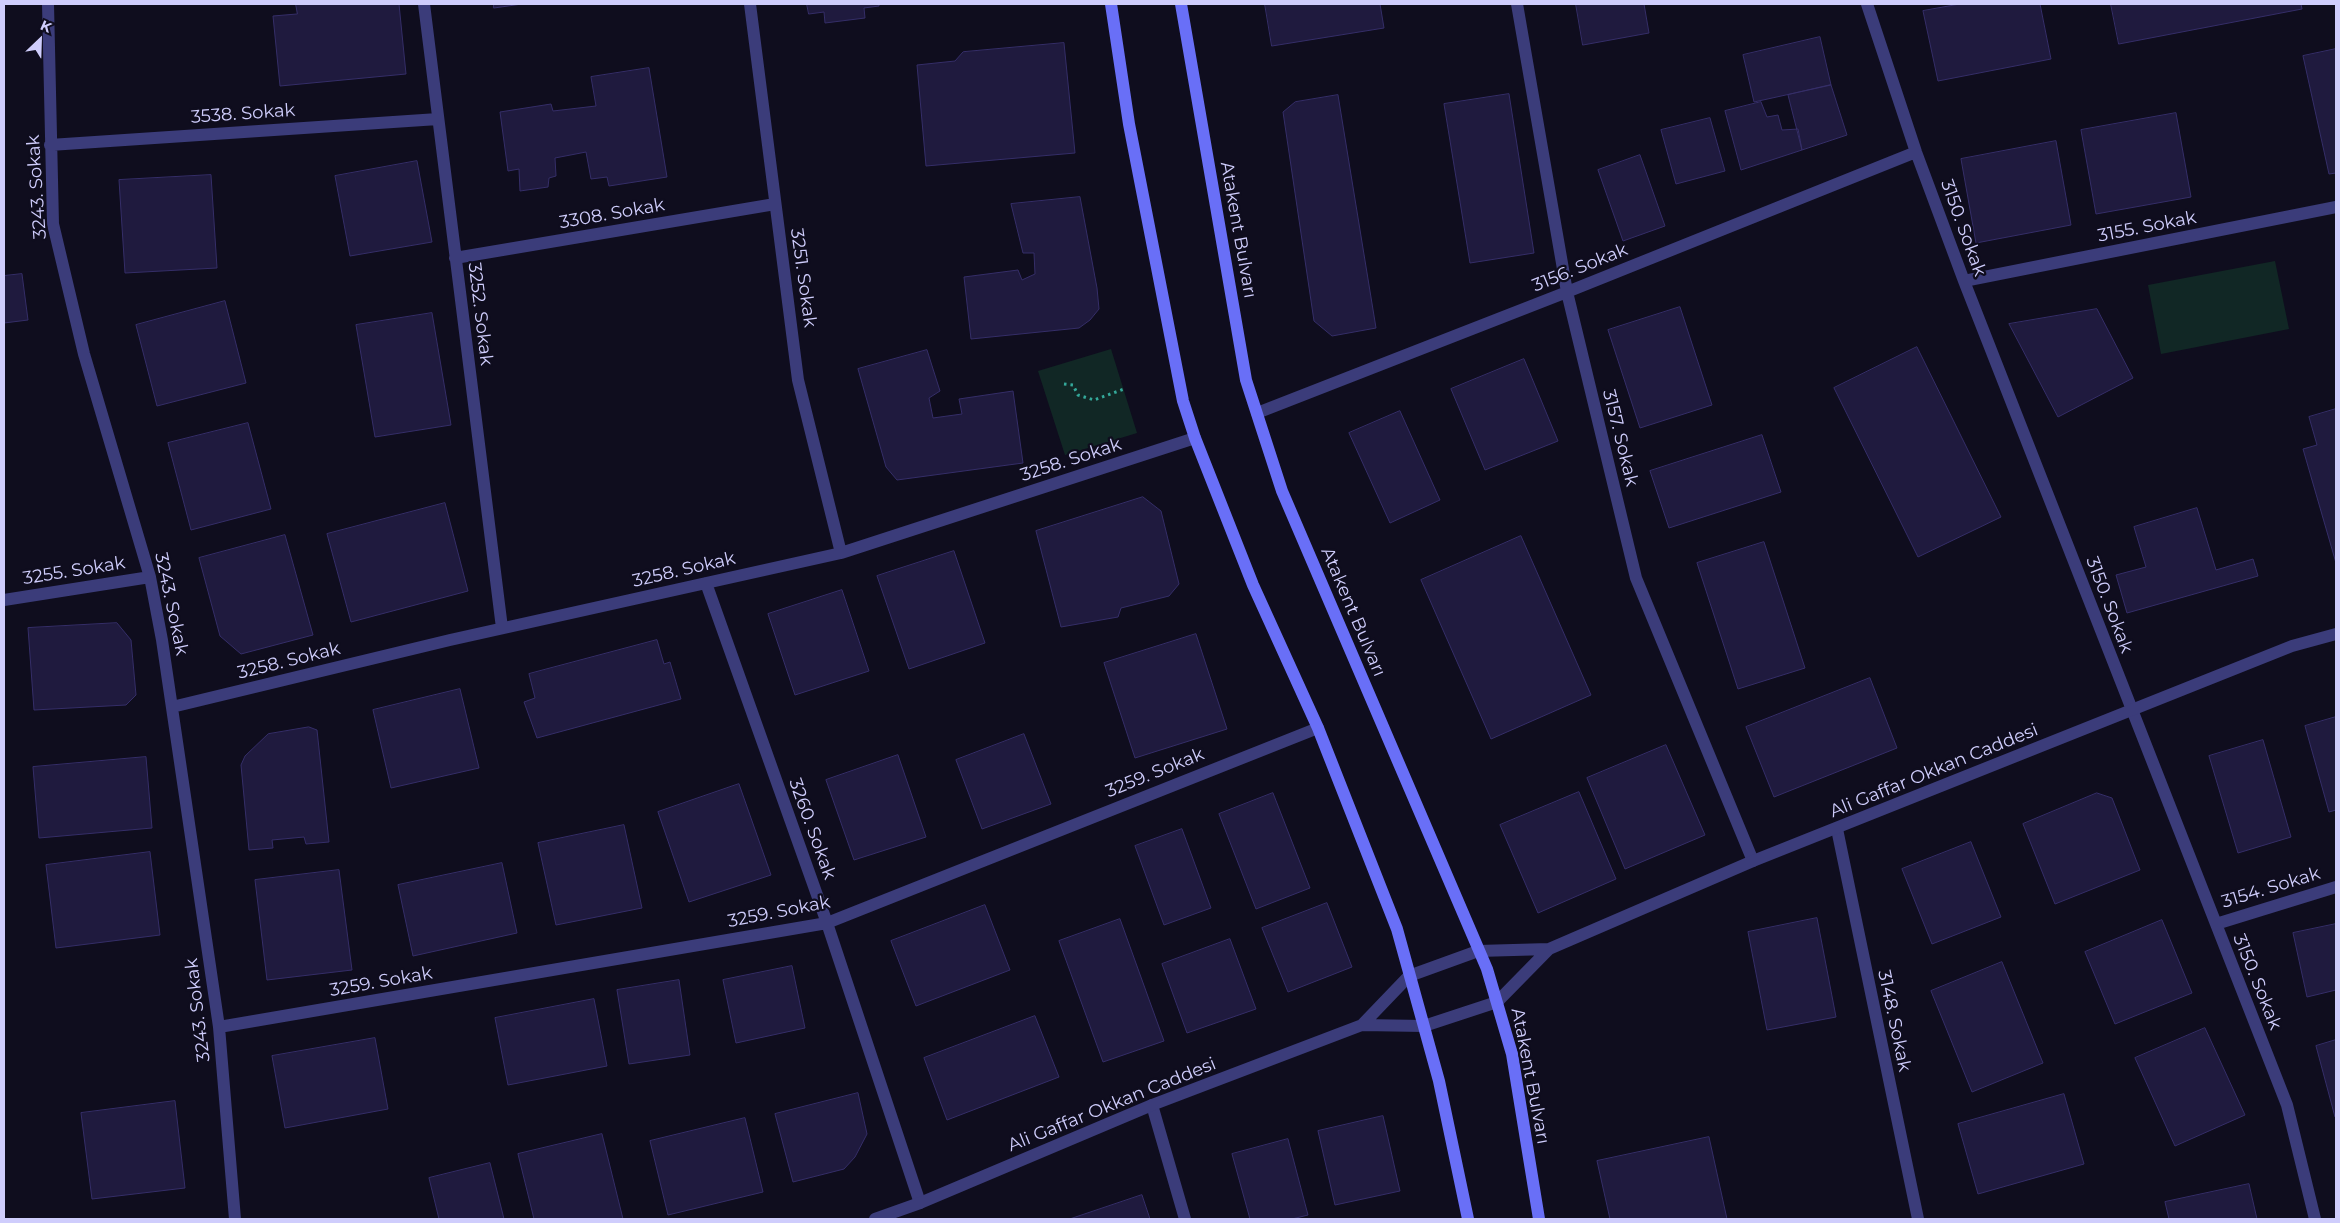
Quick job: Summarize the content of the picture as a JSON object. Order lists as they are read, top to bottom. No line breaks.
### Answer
{"streets":{"main road":["Atakent Bulvarı"],"street":["3538. Sokak","3243. Sokak","3308. Sokak","3155. Sokak","3150. Sokak","3156. Sokak","3251. Sokak","3252. Sokak","3157. Sokak","3258. Sokak","3255. Sokak","Ali Gaffar Okkan Caddesi","3259. Sokak","3260. Sokak","3154. Sokak","3148. Sokak"]},"crossings":[["3538. Sokak","3243. Sokak"],["3538. Sokak","3252. Sokak"],["3243. Sokak","3258. Sokak"],["3243. Sokak","3255. Sokak"],["3243. Sokak","3259. Sokak"],["3308. Sokak","3251. Sokak"],["3308. Sokak","3252. Sokak"],["3155. Sokak","3150. Sokak"],["3150. Sokak","3156. Sokak"],["3150. Sokak","Ali Gaffar Okkan Caddesi"],["3150. Sokak","3154. Sokak"],["Atakent Bulvarı","3156. Sokak"],["Atakent Bulvarı","Ali Gaffar Okkan Caddesi"],["3156. Sokak","3157. Sokak"],["3251. Sokak","3258. Sokak"],["3252. Sokak","3258. Sokak"],["3157. Sokak","Ali Gaffar Okkan Caddesi"],["3258. Sokak","3260. Sokak"],["Ali Gaffar Okkan Caddesi","3260. Sokak"],["Ali Gaffar Okkan Caddesi","3148. Sokak"],["3259. Sokak","3260. Sokak"]],"north":"top right"}
